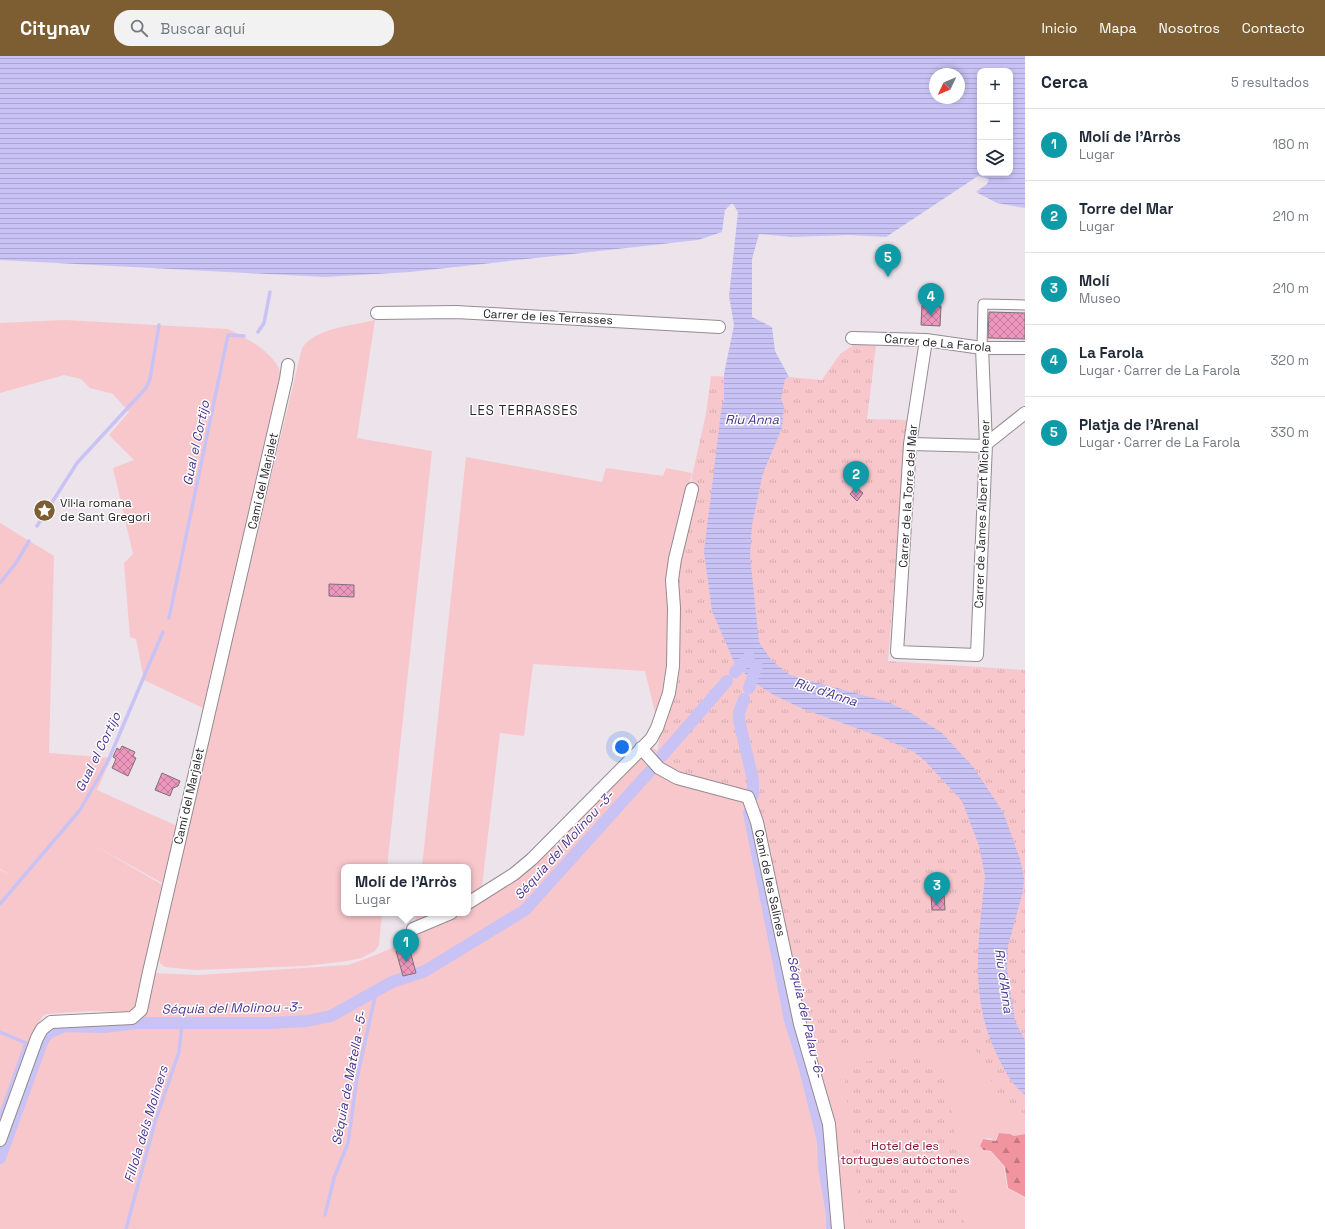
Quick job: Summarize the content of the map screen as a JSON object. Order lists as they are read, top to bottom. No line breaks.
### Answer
{"streets":{"street":["Carrer de les Terrasses","Carrer de La Farola","Camí del Marjalet","Carrer de la Torre del Mar","Carrer de James Albert Michener","Camí de les Salines"]},"crossings":[["Carrer de La Farola","Carrer de la Torre del Mar"],["Carrer de La Farola","Carrer de James Albert Michener"],["Carrer de la Torre del Mar","Carrer de James Albert Michener"]],"districts":["LES TERRASSES"],"water":["Riu Anna","Gual el Cortijo","Riu d'Anna","Séquia del Molinou -3-","Séquia del Palau -6-","Séquia de Matella - 5-","Fillola dels Moliners"],"parks":["Hotel de les tortugues autòctones"],"places":{"place":["Vil·la romana de Sant Gregori"]},"north":"bottom left","page":{"header":"Citynav","search":"Buscar aquí","nav":["Inicio","Mapa","Nosotros","Contacto"],"heading":["Cerca","5 resultados"],"map_buttons":["+","−"],"list":[{"mark":"1","name":"Molí de l'Arròs","note":"Lugar","value":"180 m"},{"mark":"2","name":"Torre del Mar","note":"Lugar","value":"210 m"},{"mark":"3","name":"Molí","note":"Museo","value":"210 m"},{"mark":"4","name":"La Farola","note":"Lugar · Carrer de La Farola","value":"320 m"},{"mark":"5","name":"Platja de l'Arenal","note":"Lugar · Carrer de La Farola","value":"330 m"}],"pins":["5","4","2","3","1"],"popup":["Molí de l'Arròs","Lugar"]}}
